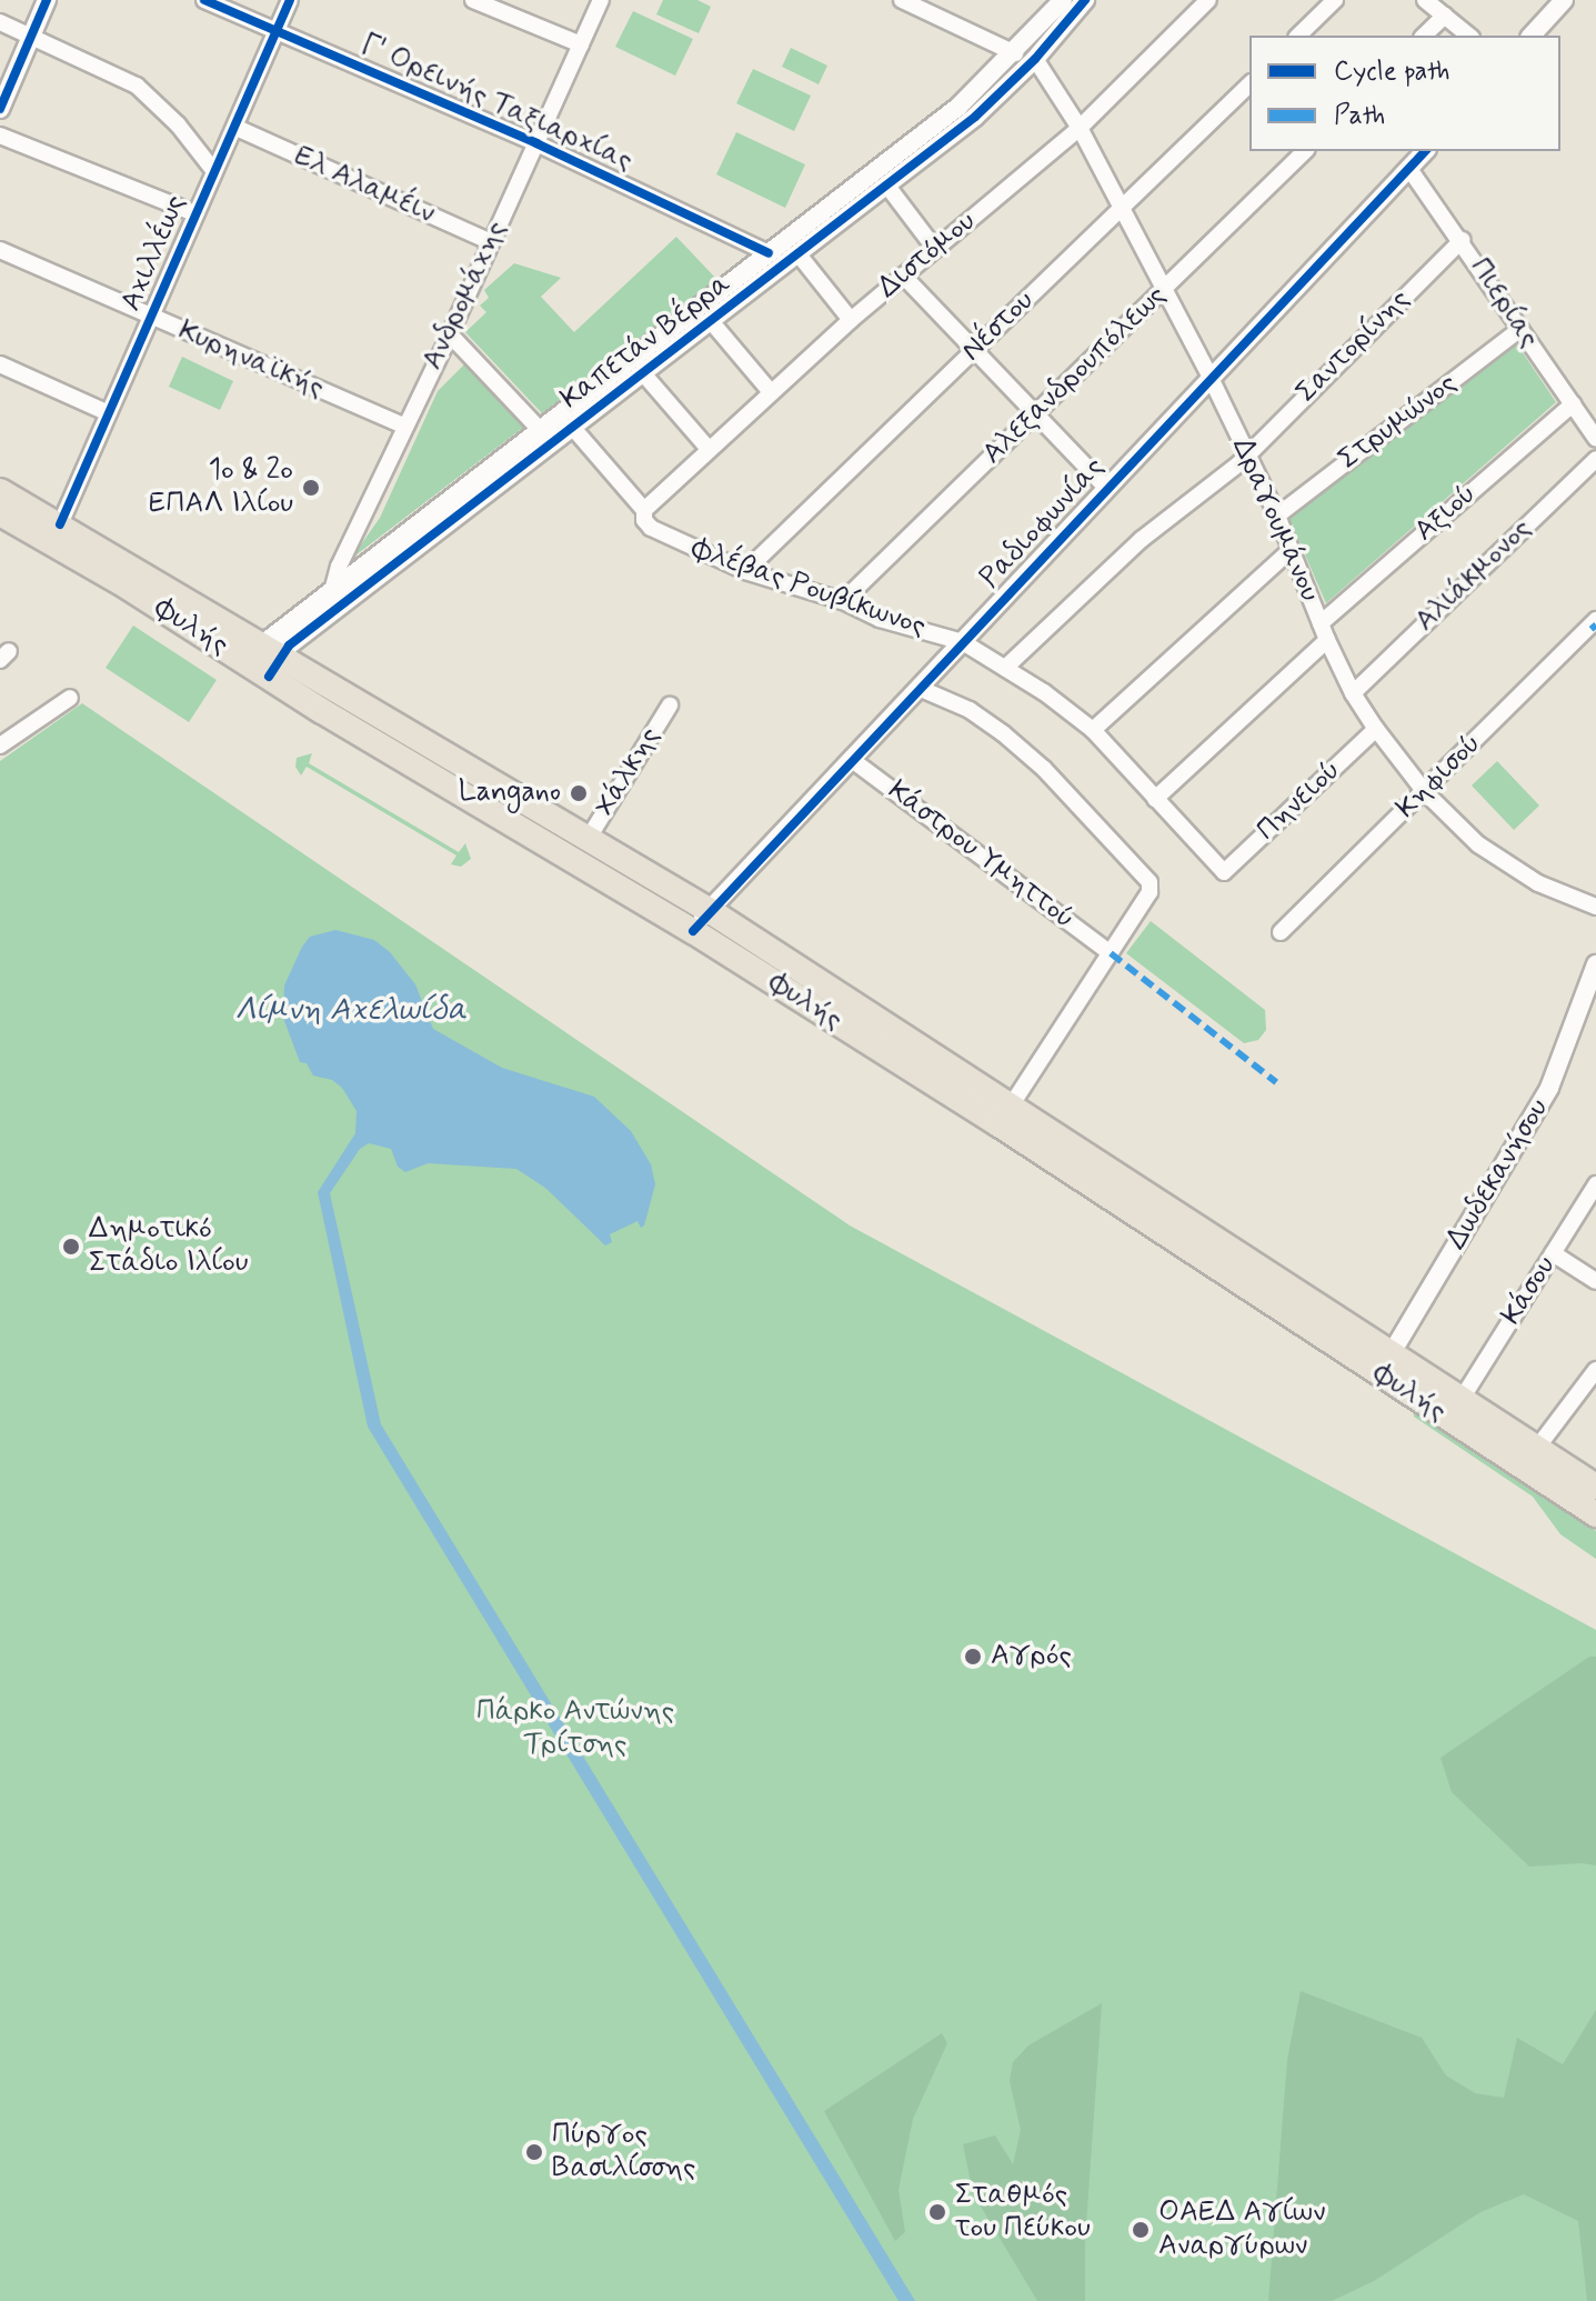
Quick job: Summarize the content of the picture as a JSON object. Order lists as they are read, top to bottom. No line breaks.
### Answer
{"streets":{"main road":["Φυλής"],"street":["Γ' Ορεινής Ταξιαρχίας","Ελ Αλαμέιν","Αχιλλέως","Διστόμου","Ανδρομάχης","Πιερίας","Νέστου","Καπετάν Βέρρα","Σαντορίνης","Κυρηναϊκής","Αλεξανδρουπόλεως","Στρυμώνος","Αξιού","Δραγουμάνου","Ραδιοφωνίας","Αλιάκμονος","Φλέβας Ρουβίκωνος","Χάλκης","Κηφισού","Πηνειού","Κάστρου Υμηττού","Δωδεκανήσου","Κάσου"]},"crossings":[["Γ' Ορεινής Ταξιαρχίας","Αχιλλέως"],["Γ' Ορεινής Ταξιαρχίας","Ανδρομάχης"],["Γ' Ορεινής Ταξιαρχίας","Καπετάν Βέρρα"],["Ελ Αλαμέιν","Αχιλλέως"],["Ελ Αλαμέιν","Ανδρομάχης"],["Αχιλλέως","Κυρηναϊκής"],["Αχιλλέως","Φυλής"],["Διστόμου","Δραγουμάνου"],["Διστόμου","Φλέβας Ρουβίκωνος"],["Ανδρομάχης","Καπετάν Βέρρα"],["Ανδρομάχης","Κυρηναϊκής"],["Πιερίας","Σαντορίνης"],["Πιερίας","Στρυμώνος"],["Πιερίας","Αξιού"],["Πιερίας","Ραδιοφωνίας"],["Νέστου","Δραγουμάνου"],["Νέστου","Φλέβας Ρουβίκωνος"],["Καπετάν Βέρρα","Δραγουμάνου"],["Καπετάν Βέρρα","Φλέβας Ρουβίκωνος"],["Καπετάν Βέρρα","Φυλής"],["Σαντορίνης","Δραγουμάνου"],["Σαντορίνης","Φλέβας Ρουβίκωνος"],["Αλεξανδρουπόλεως","Δραγουμάνου"],["Αλεξανδρουπόλεως","Φλέβας Ρουβίκωνος"],["Στρυμώνος","Δραγουμάνου"],["Αξιού","Δραγουμάνου"],["Δραγουμάνου","Ραδιοφωνίας"],["Δραγουμάνου","Αλιάκμονος"],["Δραγουμάνου","Κηφισού"],["Δραγουμάνου","Πηνειού"],["Ραδιοφωνίας","Φλέβας Ρουβίκωνος"],["Ραδιοφωνίας","Φυλής"],["Ραδιοφωνίας","Κάστρου Υμηττού"],["Φλέβας Ρουβίκωνος","Πηνειού"],["Φυλής","Χάλκης"],["Φυλής","Δωδεκανήσου"],["Φυλής","Κάσου"]],"water":["Λίμνη Αχελωίδα"],"parks":["Πάρκο Αντώνης Τρίτσης"],"places":["1ο & 2ο ΕΠΑΛ Ιλίου","Langano","Δημοτικό Στάδιο Ιλίου","Αγρός","Πύργος Βασιλίσσης","Σταθμός του Πεύκου","ΟΑΕΔ Αγίων Αναργύρων"],"legend":["Cycle path","Path"]}
